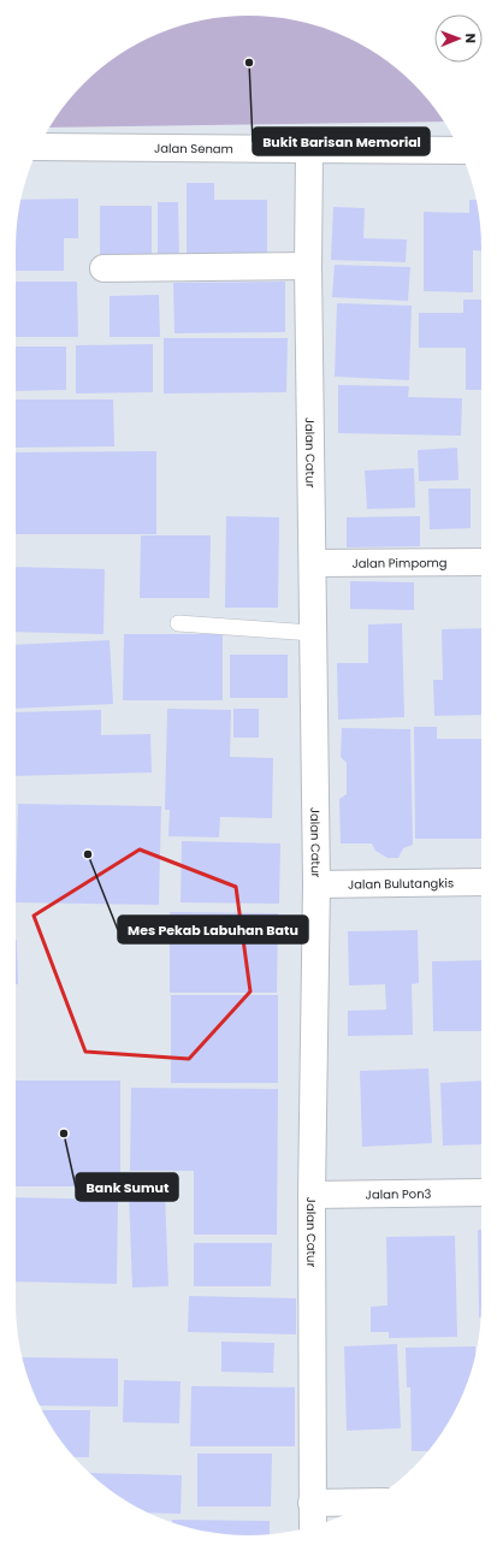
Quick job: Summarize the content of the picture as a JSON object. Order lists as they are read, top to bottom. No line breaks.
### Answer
{"streets":{"street":["Jalan Senam","Jalan Catur","Jalan Pimpomg","Jalan Bulutangkis","Jalan Pon3"]},"crossings":[["Jalan Senam","Jalan Catur"],["Jalan Catur","Jalan Pimpomg"],["Jalan Catur","Jalan Bulutangkis"],["Jalan Catur","Jalan Pon3"]],"places":["Bukit Barisan Memorial","Mes Pekab Labuhan Batu","Bank Sumut"],"north":"right"}
